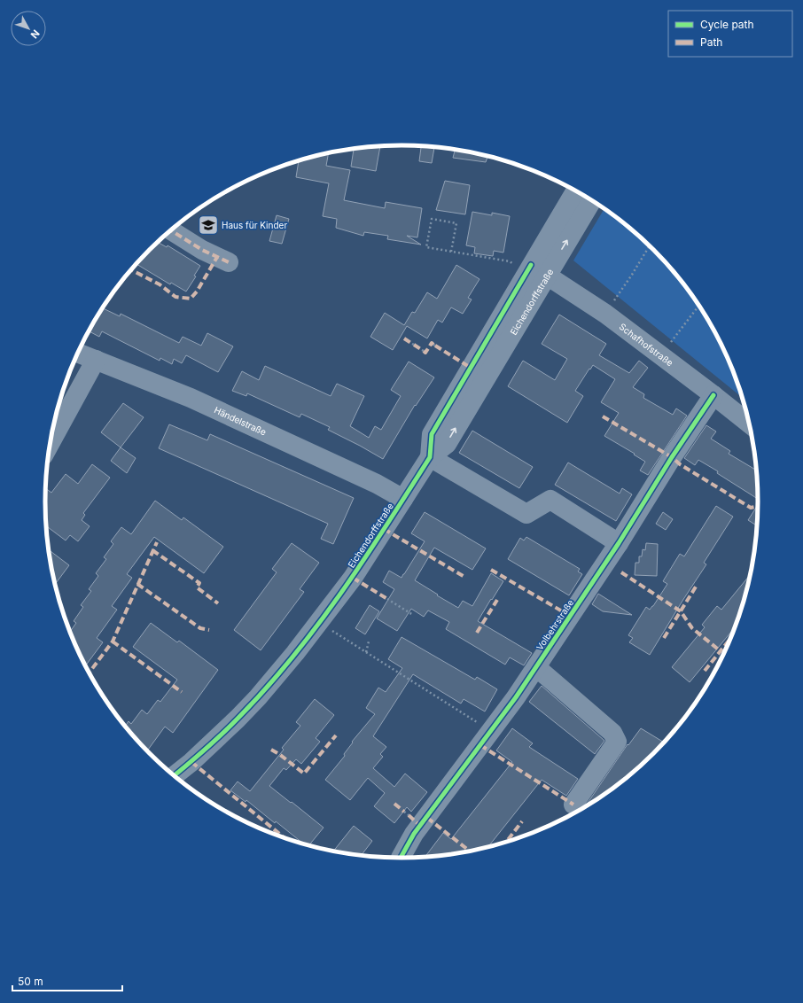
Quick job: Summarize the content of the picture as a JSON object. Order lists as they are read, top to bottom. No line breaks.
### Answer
{"streets":{"street":["Eichendorffstraße","Schafhofstraße","Händelstraße","Volbehrstraße"]},"crossings":[["Eichendorffstraße","Schafhofstraße"],["Eichendorffstraße","Händelstraße"],["Schafhofstraße","Volbehrstraße"]],"places":{"school or university":["Haus für Kinder"]},"legend":["Cycle path","Path"],"scale_bar":"50 m","north":"bottom right"}
